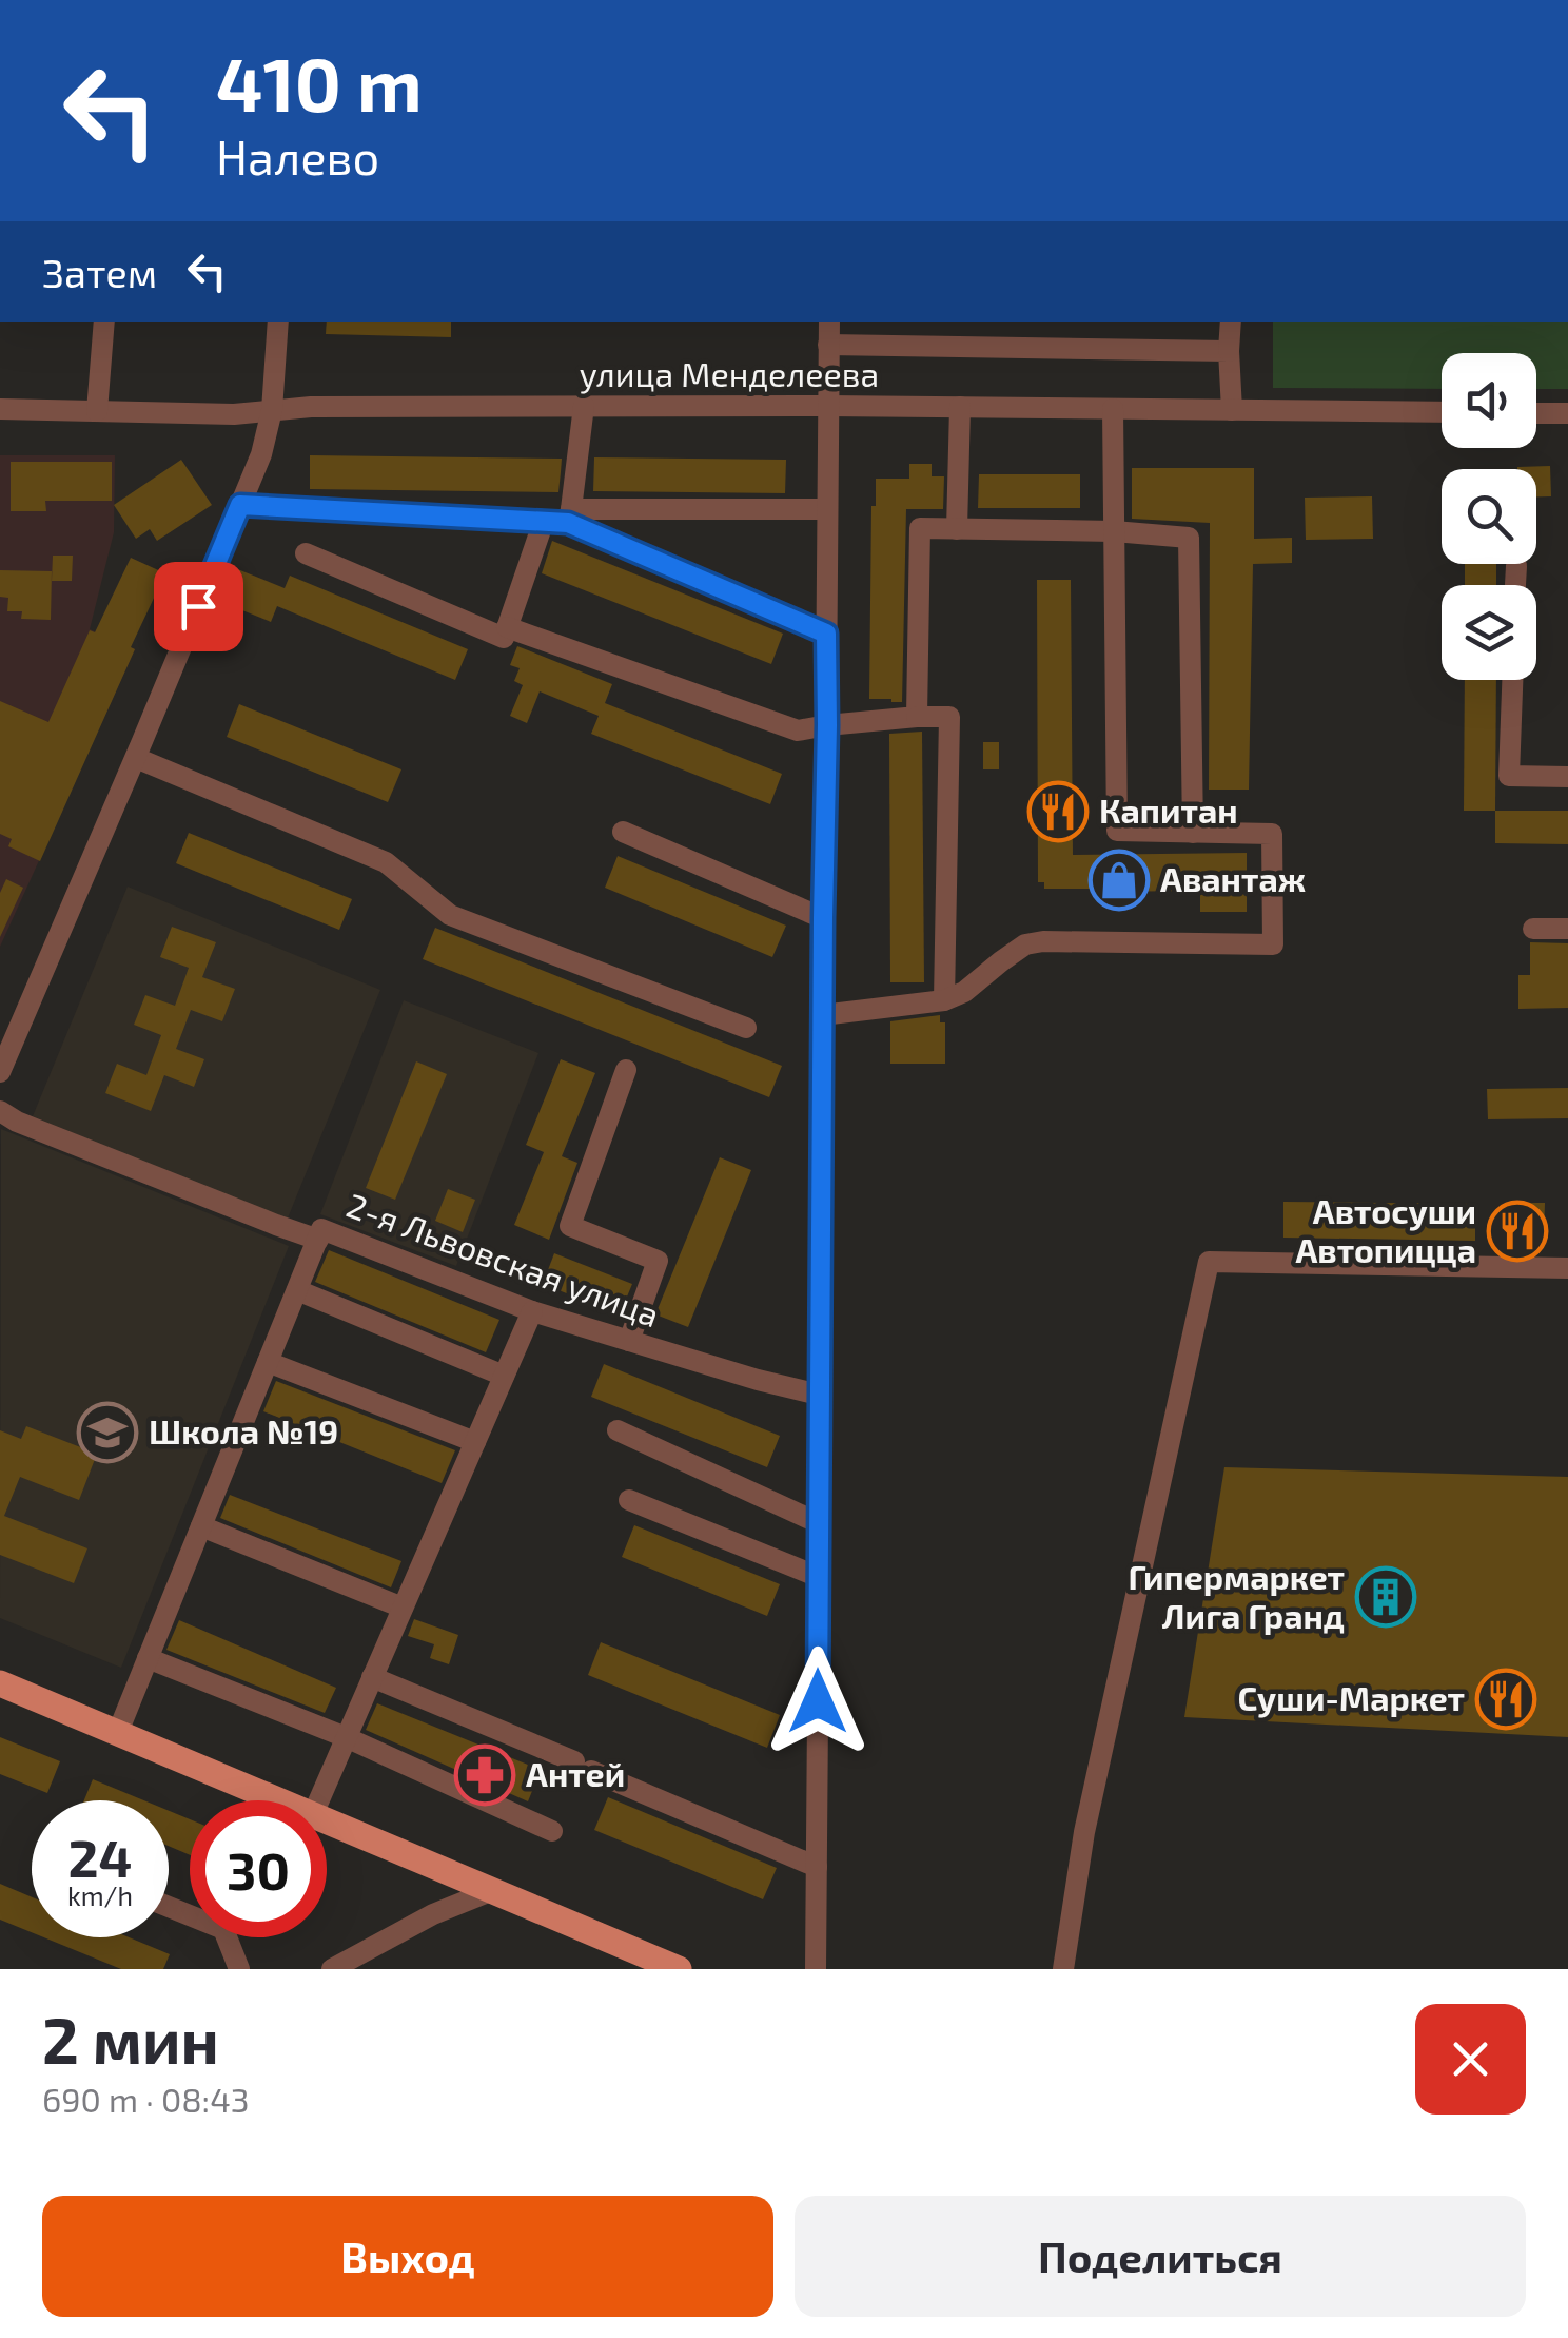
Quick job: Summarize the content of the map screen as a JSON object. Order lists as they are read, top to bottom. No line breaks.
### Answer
{"streets":{"street":["улица Менделеева","2-я Львовская улица"]},"places":{"restaurant":["Капитан","Автосуши Автопицца","Суши-Маркет"],"shop":["Авантаж"],"school or university":["Школа №19"],"building":["Гипермаркет Лига Гранд"],"pharmacy":["Антей"]},"page":{"turn":["410 m","Налево"],"then":"Затем","speed":"24 km/h","limit":"30","heading":["2 мин","690 m · 08:43"],"buttons":["Выход","Поделиться"]}}
